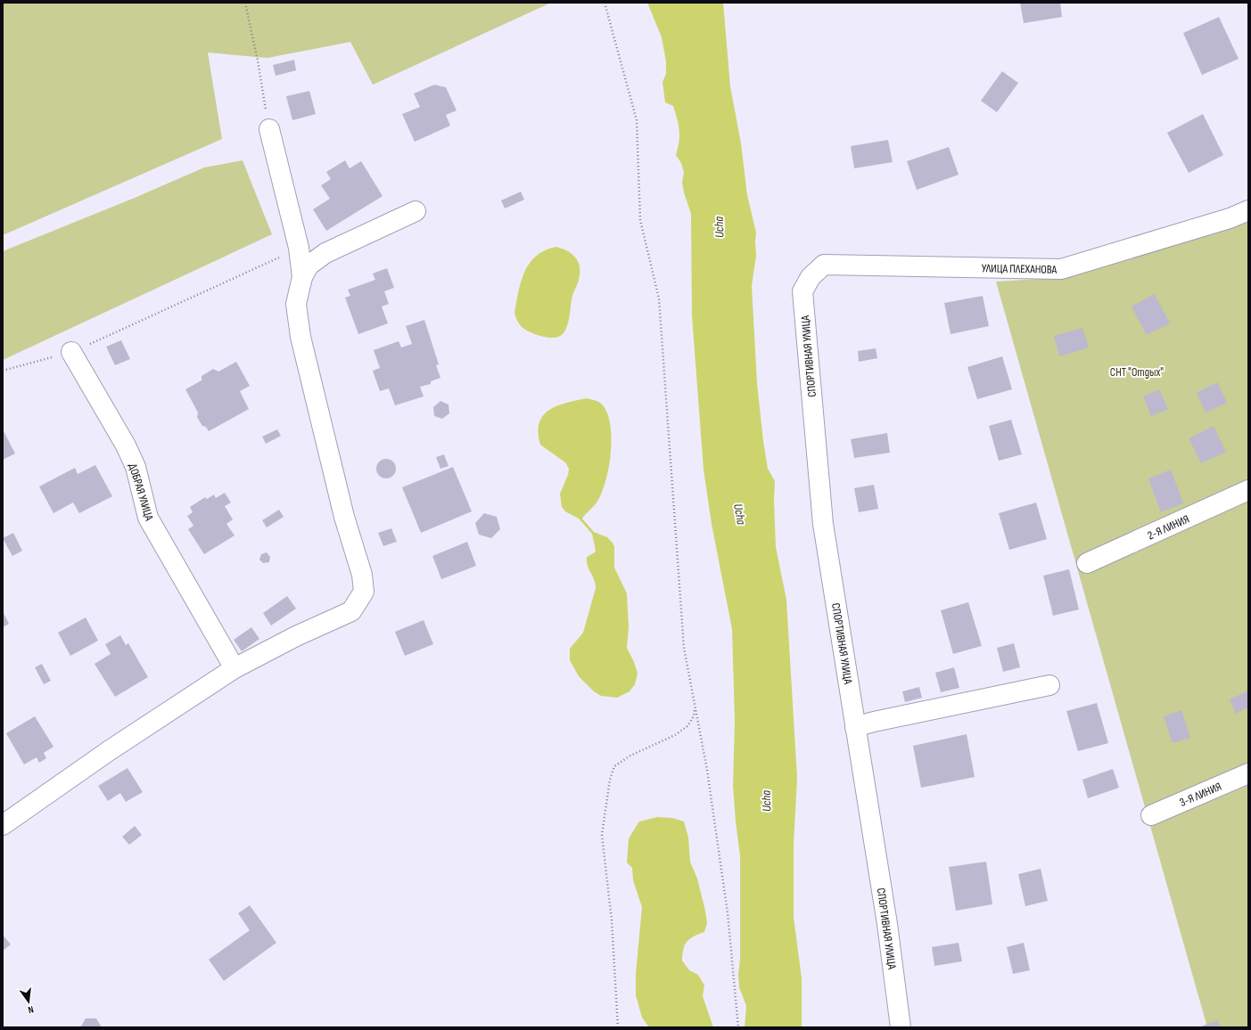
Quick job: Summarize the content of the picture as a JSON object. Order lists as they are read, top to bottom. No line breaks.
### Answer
{"streets":{"street":["УЛИЦА ПЛЕХАНОВА","СПОРТИВНАЯ УЛИЦА","ДОБРАЯ УЛИЦА","2-Я ЛИНИЯ","3-Я ЛИНИЯ"]},"crossings":[["УЛИЦА ПЛЕХАНОВА","СПОРТИВНАЯ УЛИЦА"]],"water":["Ucha"],"parks":["СНТ \"Отдых\""],"north":"bottom"}
